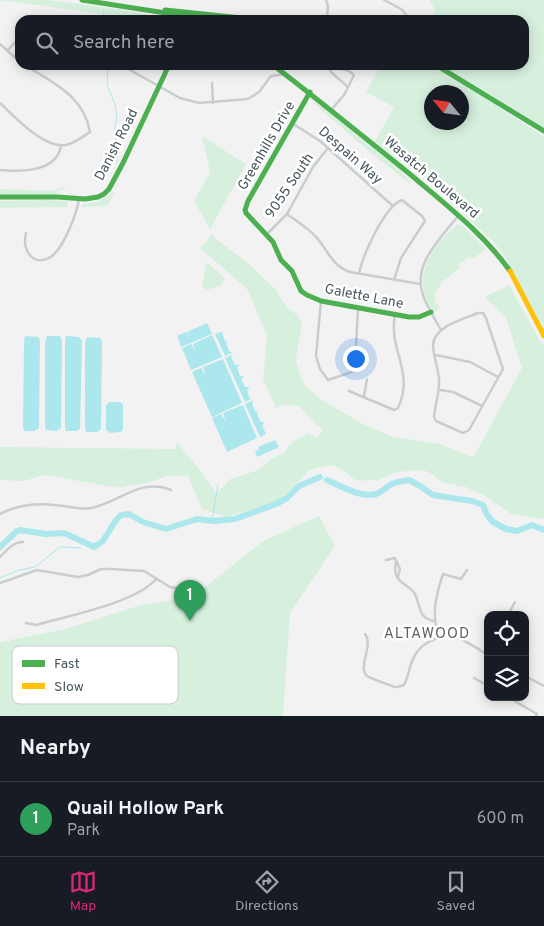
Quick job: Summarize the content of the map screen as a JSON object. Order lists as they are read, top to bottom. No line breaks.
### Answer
{"streets":{"main road":["Danish Road","Greenhills Drive","Wasatch Boulevard","Galette Lane"],"street":["Despain Way","9055 South"]},"crossings":[["Greenhills Drive","Despain Way"],["Greenhills Drive","Wasatch Boulevard"],["Greenhills Drive","9055 South"],["Greenhills Drive","Galette Lane"],["Despain Way","9055 South"]],"districts":["ALTAWOOD"],"legend":["Fast","Slow"],"north":"top left","page":{"search":"Search here","pins":"1","heading":"Nearby","list":[{"mark":"1","name":"Quail Hollow Park","note":"Park","value":"600 m"}],"nav":["Map","Directions","Saved"]}}
